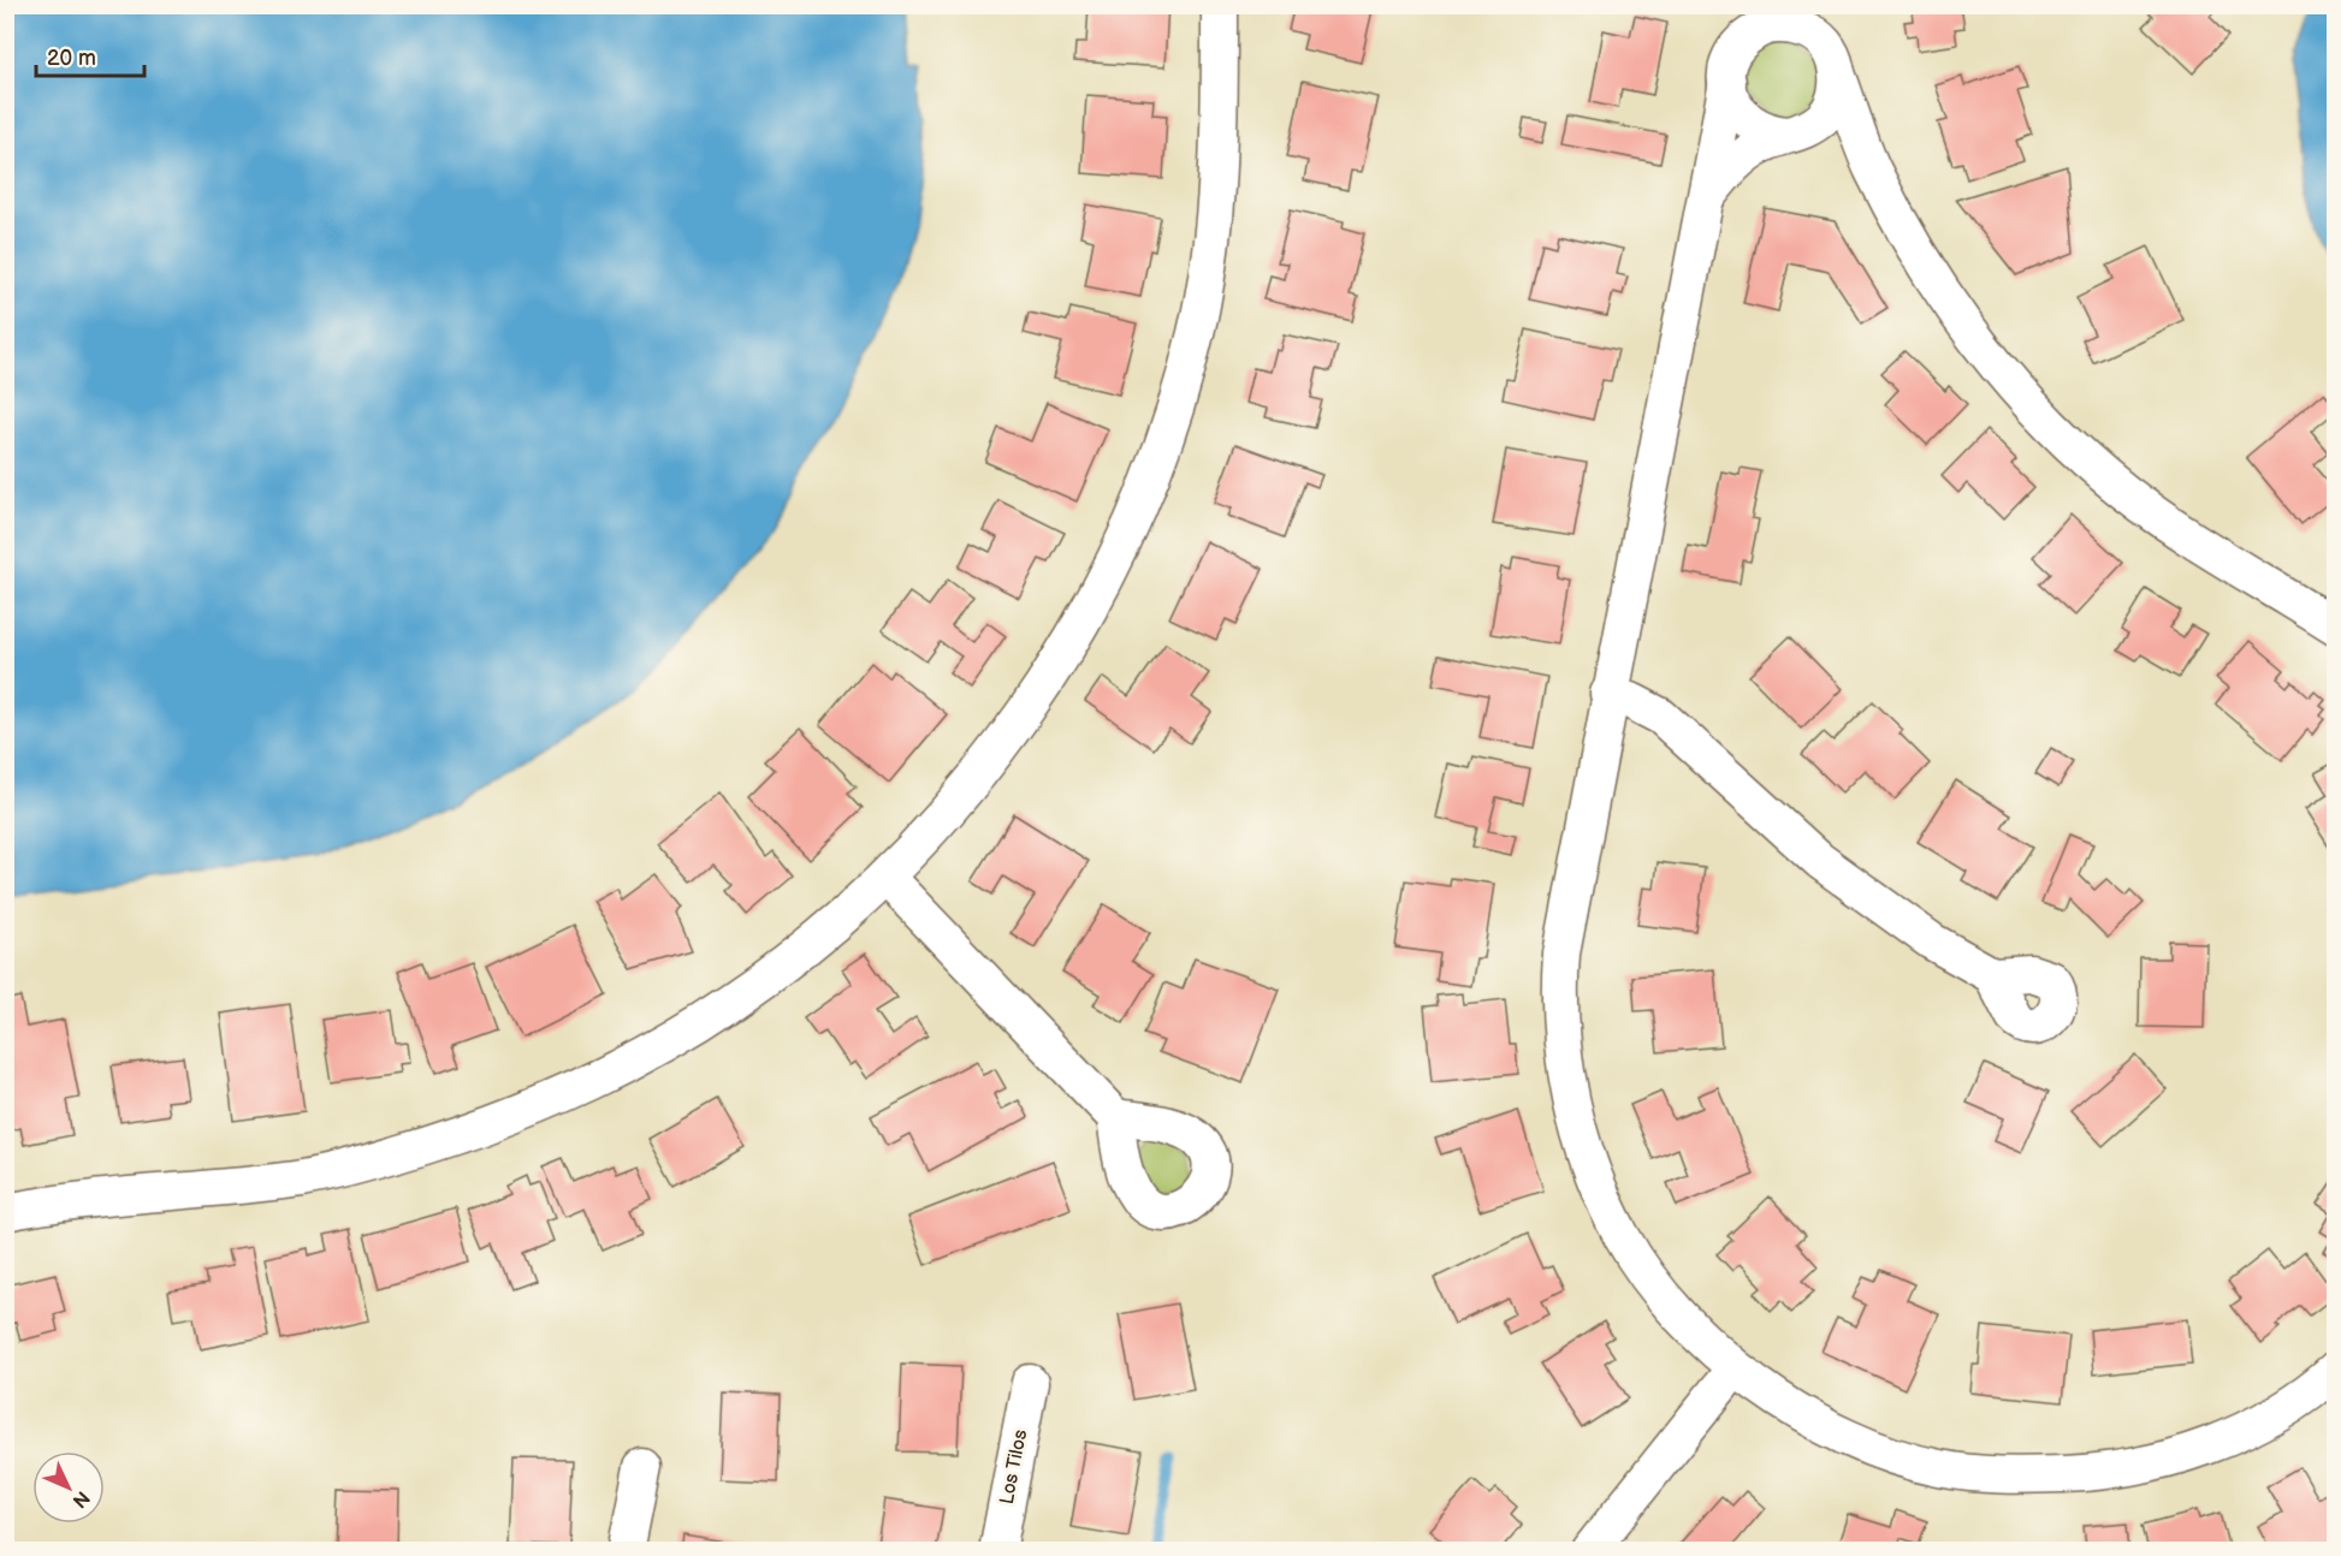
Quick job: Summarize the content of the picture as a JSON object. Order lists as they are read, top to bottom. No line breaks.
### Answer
{"streets":{"street":["Los Tilos"]},"scale_bar":"20 m","north":"bottom right"}
